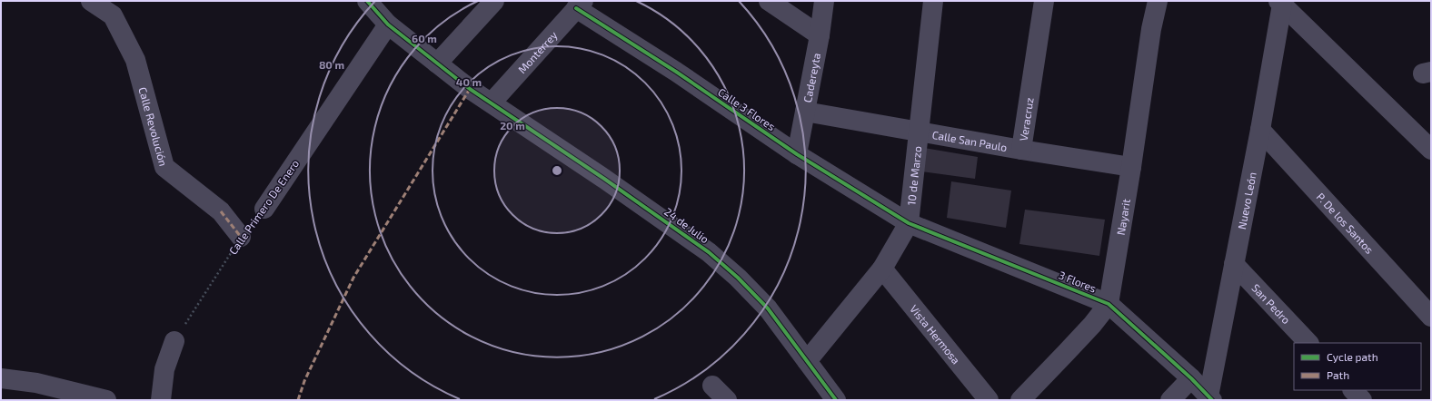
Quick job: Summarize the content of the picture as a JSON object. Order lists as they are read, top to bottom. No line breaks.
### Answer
{"streets":{"street":["Monterrey","Cadereyta","Calle 3 Flores","Veracruz","Calle Revolución","Calle San Paulo","10 de Marzo","Nuevo León","Calle Primero De Enero","Nayarit","P. De los Santos","24 de Julio","3 Flores","San Pedro","Vista Hermosa"]},"crossings":[["Monterrey","Calle 3 Flores"],["Monterrey","24 de Julio"],["Cadereyta","Calle 3 Flores"],["Cadereyta","Calle San Paulo"],["Calle 3 Flores","10 de Marzo"],["Calle 3 Flores","3 Flores"],["Veracruz","Calle San Paulo"],["Veracruz","Nayarit"],["Calle Revolución","Calle Primero De Enero"],["Calle San Paulo","10 de Marzo"],["10 de Marzo","24 de Julio"],["10 de Marzo","3 Flores"],["10 de Marzo","Vista Hermosa"],["Nuevo León","P. De los Santos"],["Nuevo León","3 Flores"],["Nuevo León","San Pedro"],["Calle Primero De Enero","24 de Julio"],["Nayarit","3 Flores"]],"legend":["Cycle path","Path"],"rings":["60 m","80 m","40 m","20 m"]}
